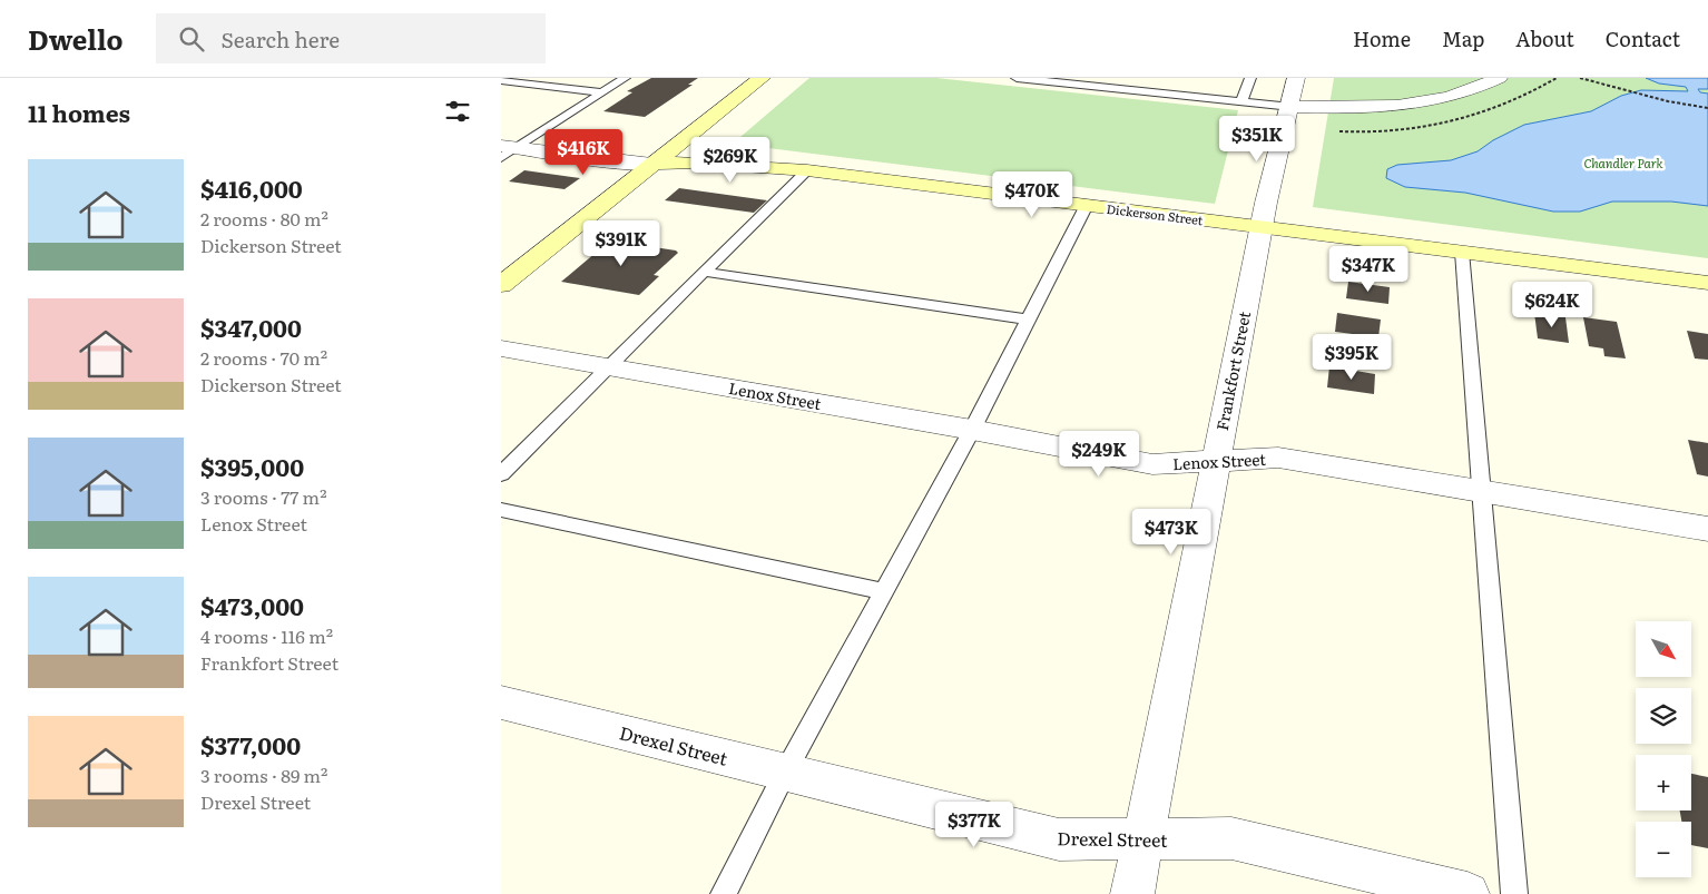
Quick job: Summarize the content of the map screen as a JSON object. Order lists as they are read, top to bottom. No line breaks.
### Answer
{"streets":{"street":["Dickerson Street","Frankfort Street","Lenox Street","Drexel Street"]},"crossings":[["Dickerson Street","Frankfort Street"],["Frankfort Street","Lenox Street"],["Frankfort Street","Drexel Street"]],"parks":["Chandler Park"],"north":"bottom right","page":{"header":"Dwello","search":"Search here","nav":["Home","Map","About","Contact"],"heading":"11 homes","price":["$351K","$416K","$269K","$470K","$391K","$347K","$624K","$395K","$249K","$473K","$377K"],"list":[{"name":"$416,000","note":"2 rooms · 80 m² · Dickerson Street"},{"name":"$347,000","note":"2 rooms · 70 m² · Dickerson Street"},{"name":"$395,000","note":"3 rooms · 77 m² · Lenox Street"},{"name":"$473,000","note":"4 rooms · 116 m² · Frankfort Street"},{"name":"$377,000","note":"3 rooms · 89 m² · Drexel Street"}],"map_buttons":["+","−"]}}
